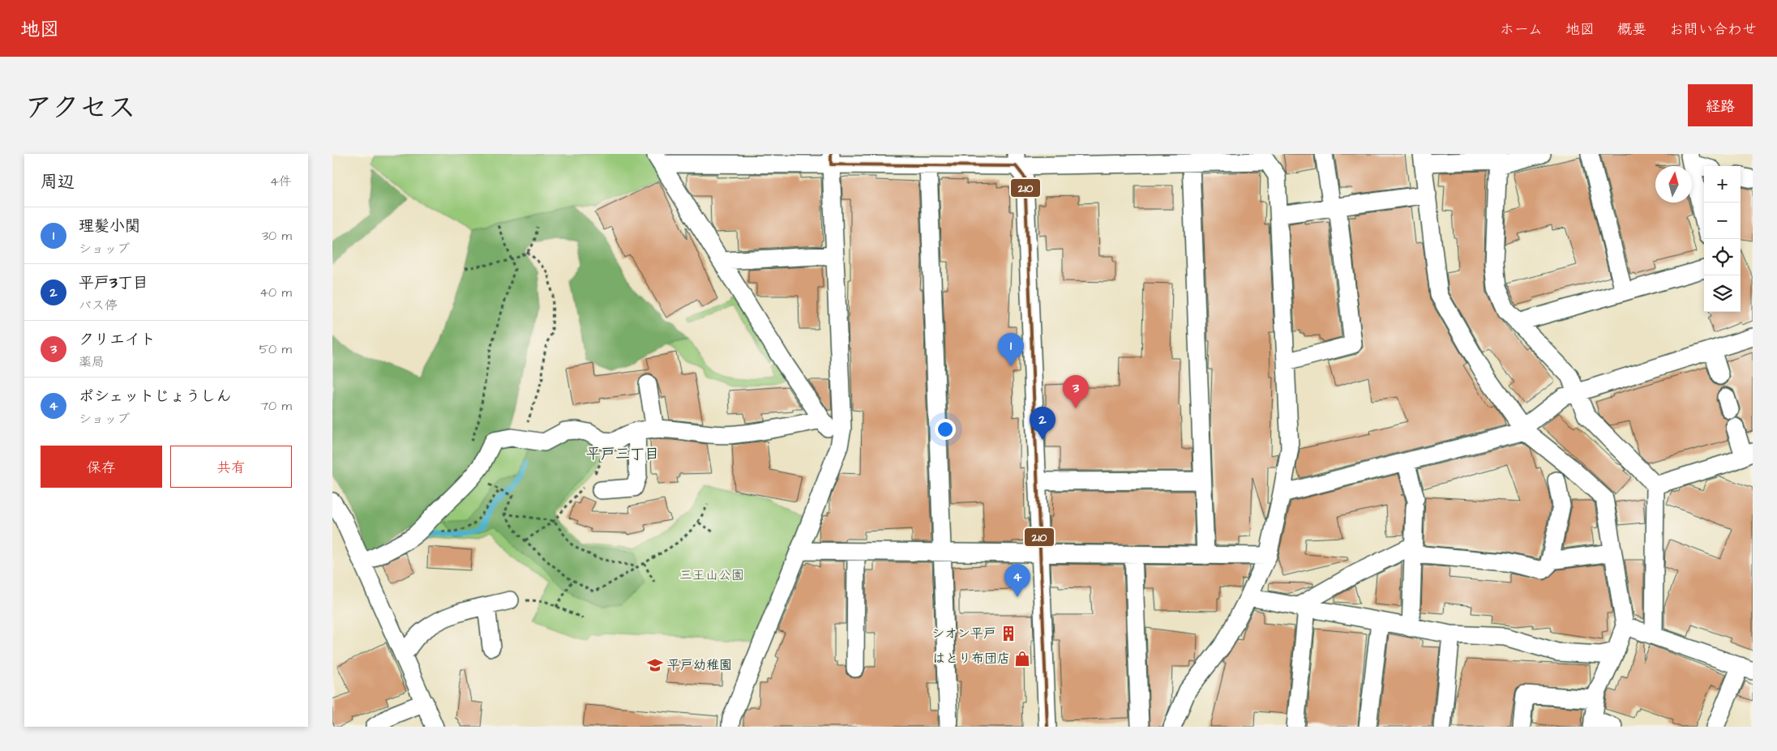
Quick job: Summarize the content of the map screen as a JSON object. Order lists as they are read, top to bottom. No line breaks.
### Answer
{"districts":["平戸三丁目"],"parks":["三王山公園"],"places":{"building":["シオン平戸"],"shop":["はとり布団店"],"school or university":["平戸幼稚園"]},"lines":["transit line 210"],"north":"top","page":{"header":"地図","nav":["ホーム","地図","概要","お問い合わせ"],"title":"アクセス","buttons":["経路",["保存","共有"]],"heading":["周辺","4件"],"map_buttons":["+","−"],"list":[{"mark":"1","name":"理髪小関","note":"ショップ","value":"30 m"},{"mark":"2","name":"平戸3丁目","note":"バス停","value":"40 m"},{"mark":"3","name":"クリエイト","note":"薬局","value":"50 m"},{"mark":"4","name":"ポシェットじょうしん","note":"ショップ","value":"70 m"}],"pins":["1","3","2","4"]}}
